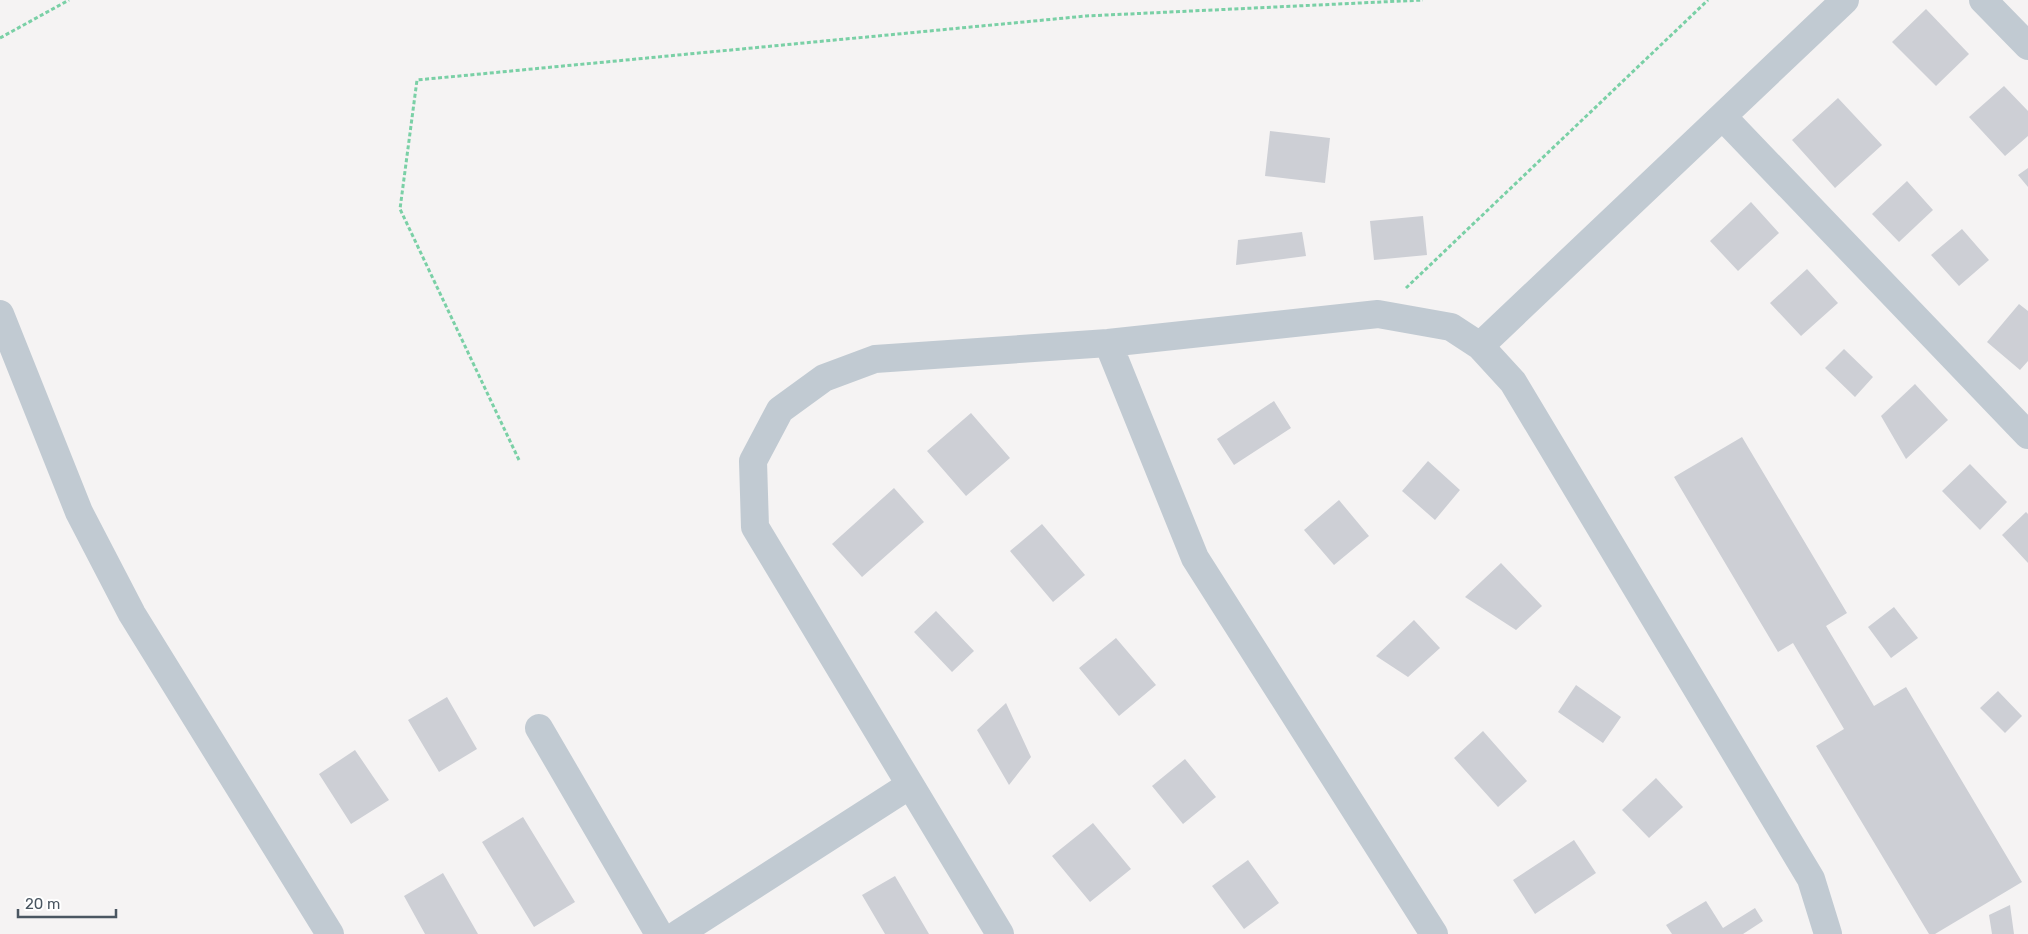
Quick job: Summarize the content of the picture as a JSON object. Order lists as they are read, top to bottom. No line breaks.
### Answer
{"scale_bar":"20 m"}
